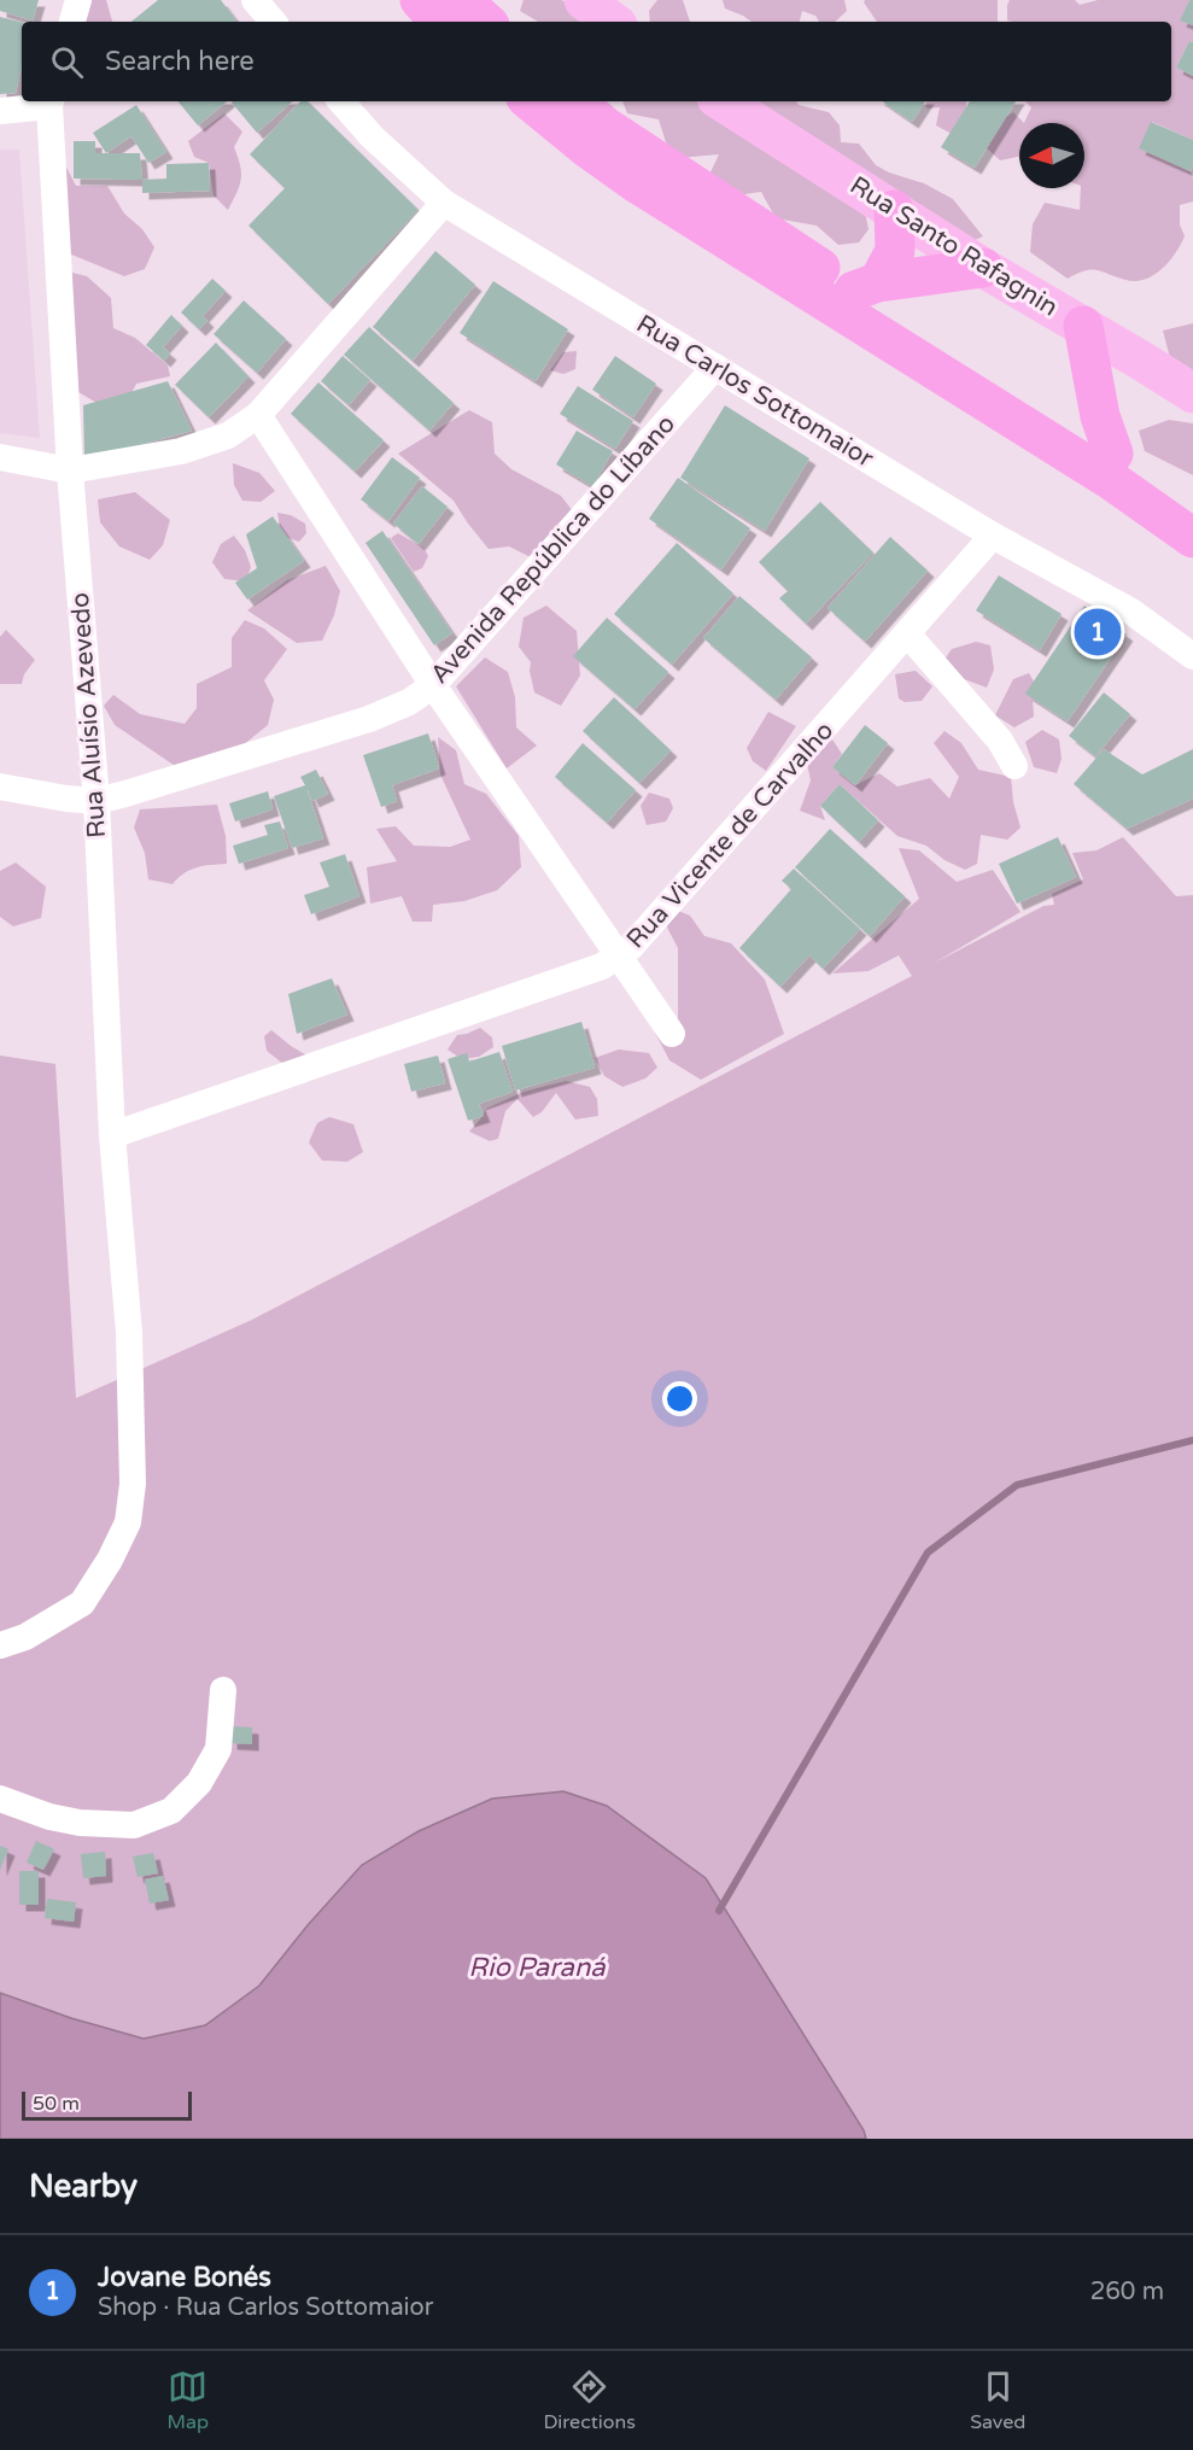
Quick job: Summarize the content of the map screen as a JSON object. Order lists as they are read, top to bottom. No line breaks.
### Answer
{"streets":{"main road":["Rua Santo Rafagnin"],"street":["Rua Carlos Sottomaior","Avenida República do Líbano","Rua Aluísio Azevedo","Rua Vicente de Carvalho"]},"crossings":[["Rua Carlos Sottomaior","Avenida República do Líbano"],["Rua Carlos Sottomaior","Rua Vicente de Carvalho"],["Avenida República do Líbano","Rua Aluísio Azevedo"],["Rua Aluísio Azevedo","Rua Vicente de Carvalho"]],"water":["Rio Paraná"],"scale_bar":"50 m","north":"left","page":{"search":"Search here","pins":"1","scale":"50 m","heading":"Nearby","list":[{"mark":"1","name":"Jovane Bonés","note":"Shop · Rua Carlos Sottomaior","value":"260 m"}],"nav":["Map","Directions","Saved"]}}
